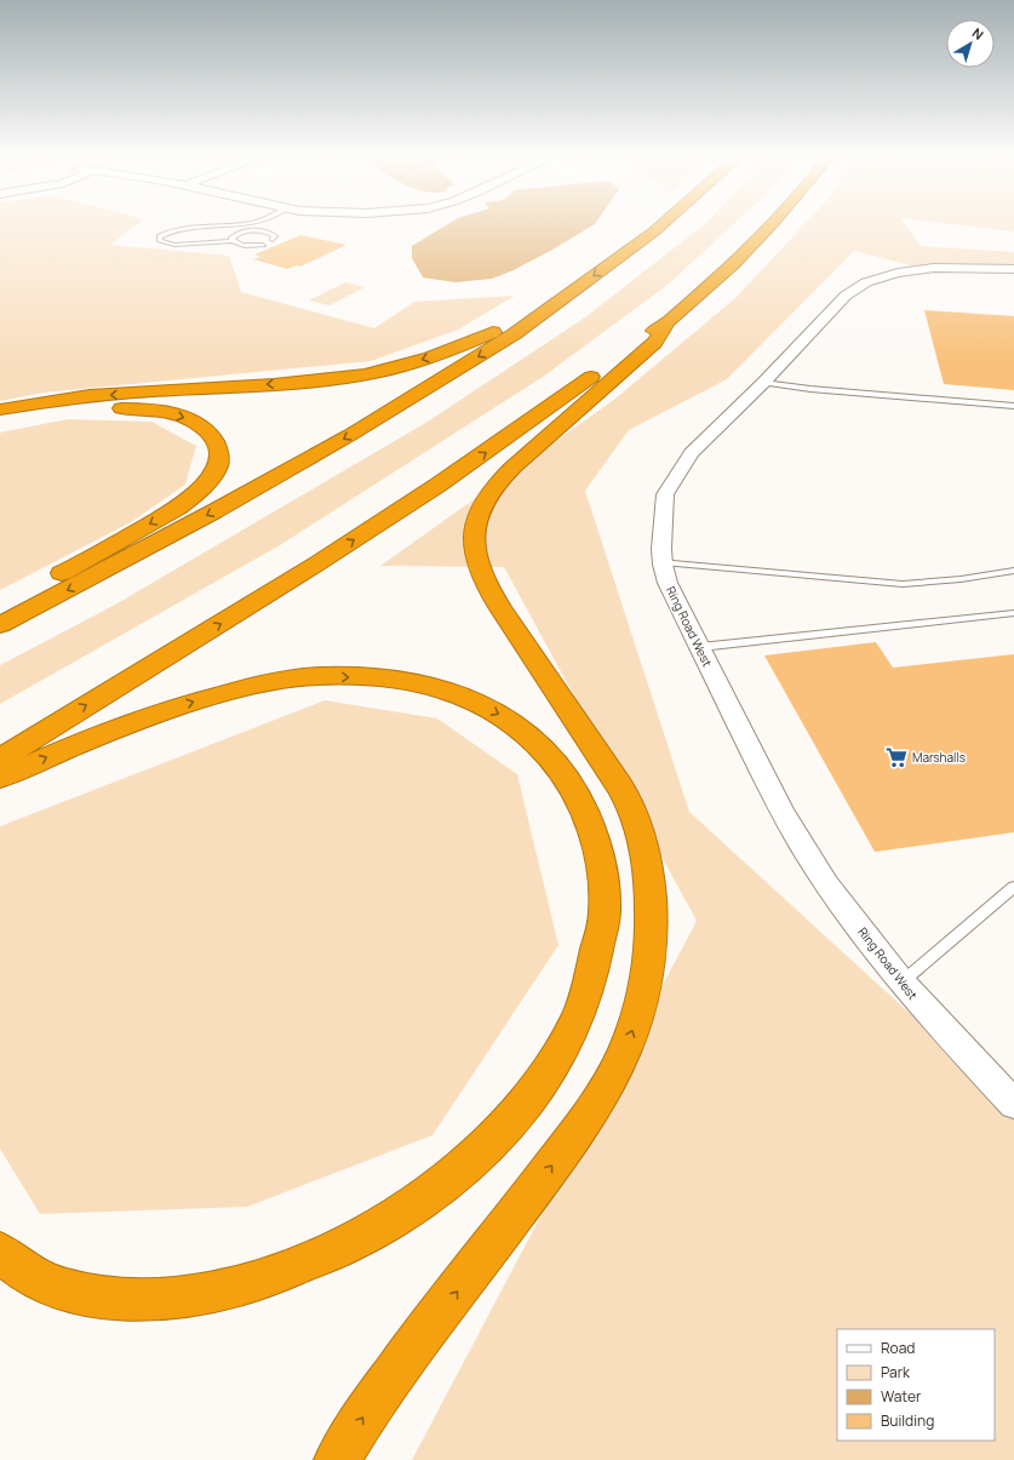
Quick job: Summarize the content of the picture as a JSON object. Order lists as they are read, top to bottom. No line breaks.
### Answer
{"streets":{"street":["Ring Road West"]},"places":{"supermarket":["Marshalls"]},"legend":["Road","Park","Water","Building"],"north":"top right"}
